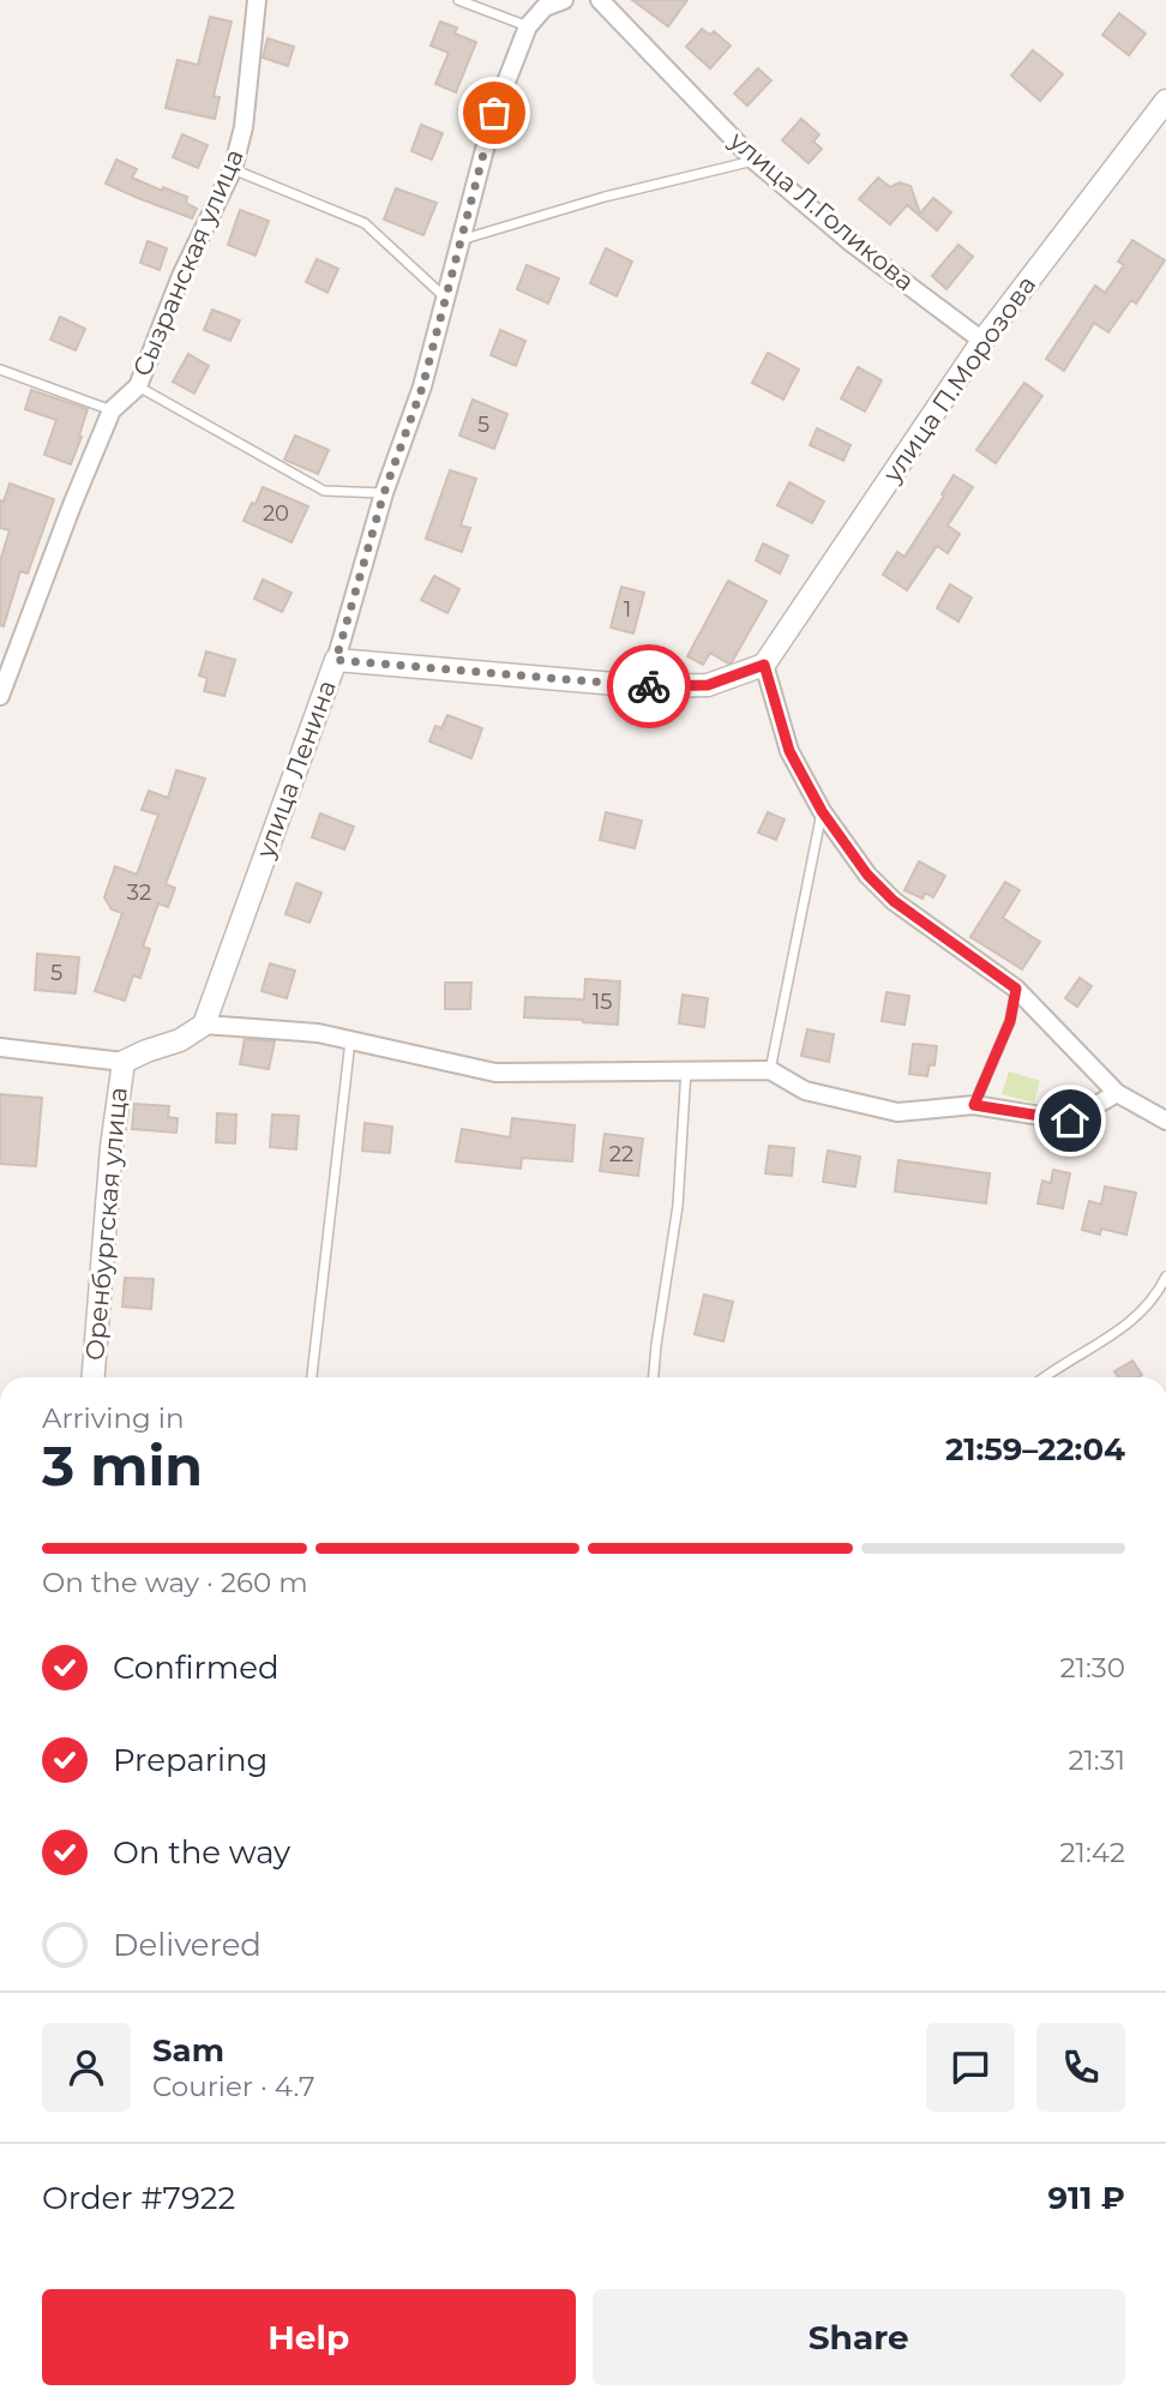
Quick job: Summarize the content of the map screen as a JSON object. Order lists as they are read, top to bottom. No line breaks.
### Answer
{"streets":{"street":["улица Л.Голикова","Сызранская улица","улица П.Морозова","улица Ленина","Оренбургская улица"]},"crossings":[["улица Л.Голикова","улица П.Морозова"]],"house_numbers":["5","20","1","32","5","15","22"],"page":{"heading":["3 min","Arriving in","21:59–22:04"],"panel":["Sam","Courier · 4.7","Order #7922","911 ₽"],"bar":"On the way · 260 m","list":[["Confirmed","21:30"],["Preparing","21:31"],["On the way","21:42"],"Delivered"],"buttons":["Help","Share"]}}
